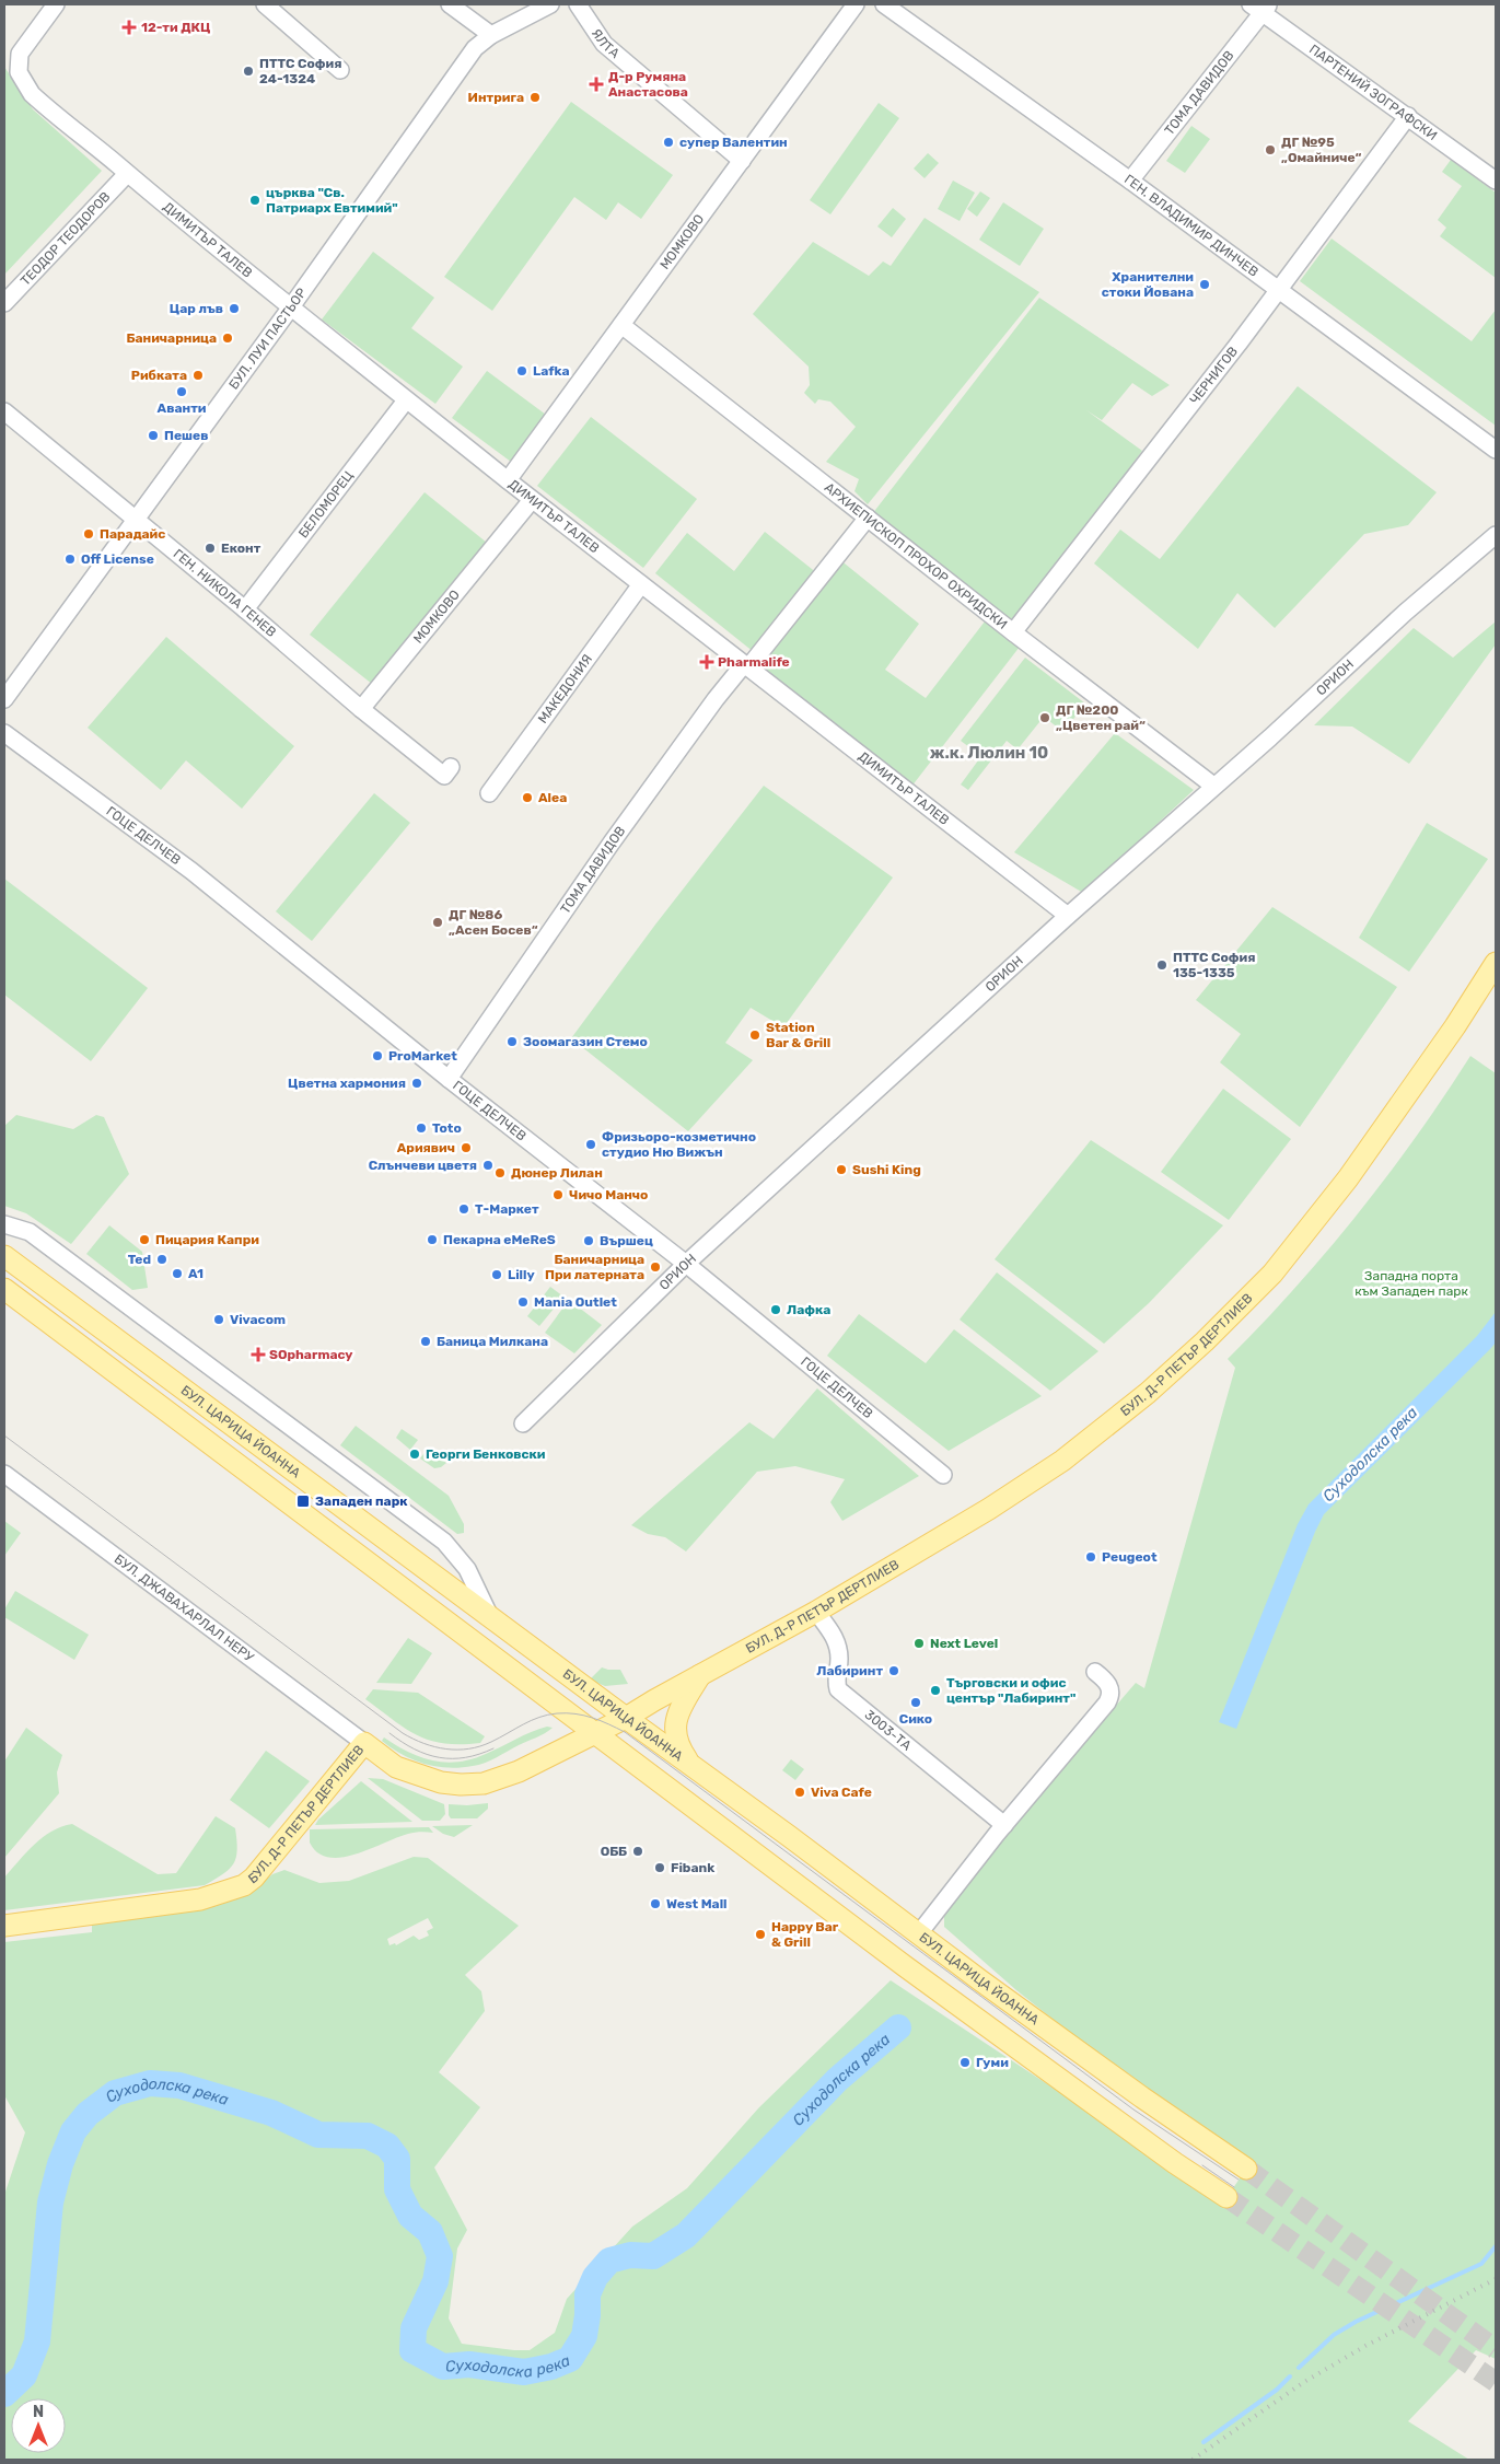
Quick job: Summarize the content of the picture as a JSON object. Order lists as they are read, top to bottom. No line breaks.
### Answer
{"streets":{"main road":["БУЛ. Д-Р ПЕТЪР ДЕРТЛИЕВ","БУЛ. ЦАРИЦА ЙОАННА"],"street":["ЯЛТА","ТОМА ДАВИДОВ","ПАРТЕНИЙ ЗОГРАФСКИ","ГЕН. ВЛАДИМИР ДИНЧЕВ","ТЕОДОР ТЕОДОРОВ","ДИМИТЪР ТАЛЕВ","МОМКОВО","БУЛ. ЛУИ ПАСТЬОР","ЧЕРНИГОВ","БЕЛОМОРЕЦ","АРХИЕПИСКОП ПРОХОР ОХРИДСКИ","ГЕН. НИКОЛА ГЕНЕВ","ОРИОН","МАКЕДОНИЯ","ГОЦЕ ДЕЛЧЕВ","БУЛ. ДЖАВАХАРЛАЛ НЕРУ","3003-ТА"]},"crossings":[["ЯЛТА","МОМКОВО"],["ТОМА ДАВИДОВ","ПАРТЕНИЙ ЗОГРАФСКИ"],["ТОМА ДАВИДОВ","ГЕН. ВЛАДИМИР ДИНЧЕВ"],["ТОМА ДАВИДОВ","ДИМИТЪР ТАЛЕВ"],["ТОМА ДАВИДОВ","АРХИЕПИСКОП ПРОХОР ОХРИДСКИ"],["ТОМА ДАВИДОВ","ГОЦЕ ДЕЛЧЕВ"],["ПАРТЕНИЙ ЗОГРАФСКИ","ЧЕРНИГОВ"],["ГЕН. ВЛАДИМИР ДИНЧЕВ","ЧЕРНИГОВ"],["ТЕОДОР ТЕОДОРОВ","ДИМИТЪР ТАЛЕВ"],["ДИМИТЪР ТАЛЕВ","МОМКОВО"],["ДИМИТЪР ТАЛЕВ","БУЛ. ЛУИ ПАСТЬОР"],["ДИМИТЪР ТАЛЕВ","БЕЛОМОРЕЦ"],["ДИМИТЪР ТАЛЕВ","ОРИОН"],["ДИМИТЪР ТАЛЕВ","МАКЕДОНИЯ"],["МОМКОВО","АРХИЕПИСКОП ПРОХОР ОХРИДСКИ"],["МОМКОВО","ГЕН. НИКОЛА ГЕНЕВ"],["БУЛ. ЛУИ ПАСТЬОР","ГЕН. НИКОЛА ГЕНЕВ"],["ЧЕРНИГОВ","АРХИЕПИСКОП ПРОХОР ОХРИДСКИ"],["БЕЛОМОРЕЦ","ГЕН. НИКОЛА ГЕНЕВ"],["АРХИЕПИСКОП ПРОХОР ОХРИДСКИ","ОРИОН"],["ОРИОН","ГОЦЕ ДЕЛЧЕВ"],["БУЛ. Д-Р ПЕТЪР ДЕРТЛИЕВ","БУЛ. ЦАРИЦА ЙОАННА"],["БУЛ. Д-Р ПЕТЪР ДЕРТЛИЕВ","БУЛ. ДЖАВАХАРЛАЛ НЕРУ"],["БУЛ. Д-Р ПЕТЪР ДЕРТЛИЕВ","3003-ТА"]],"districts":["ж.к. Люлин 10"],"water":["Суходолска река"],"parks":["Западна порта към Западен парк"],"places":{"health":["12-ти ДКЦ","Д-р Румяна Анастасова","Pharmalife","SOpharmacy"],"other":["ПТТС София 24-1324","Интрига","супер Валентин","ДГ №95 „Омайниче“","църква \"Св. Патриарх Евтимий\"","Хранителни стоки Йована","Цар лъв","Баничарница","Lafka","Рибката","Аванти","Пешев","Парадайс","Еконт","Off License","ДГ №200 „Цветен рай“","Alea","ДГ №86 „Асен Босев“","ПТТС София 135-1335","Station Bar & Grill","Зоомагазин Стемо","ProMarket","Цветна хармония","Toto","Фризьоро-козметично студио Ню Вижън","Ариявич","Слънчеви цветя","Sushi King","Дюнер Лилан","Чичо Манчо","Т-Маркет","Пицария Капри","Пекарна eMeReS","Вършец","Ted","Баничарница При латерната","A1","Lilly","Mania Outlet","Лафка","Vivacom","Баница Милкана","Георги Бенковски","Peugeot","Next Level","Лабиринт","Търговски и офис център \"Лабиринт\"","Сико","Viva Cafe","ОББ","Fibank","West Mall","Happy Bar & Grill","Гуми"],"transit":["Западен парк"]},"north":"top"}
